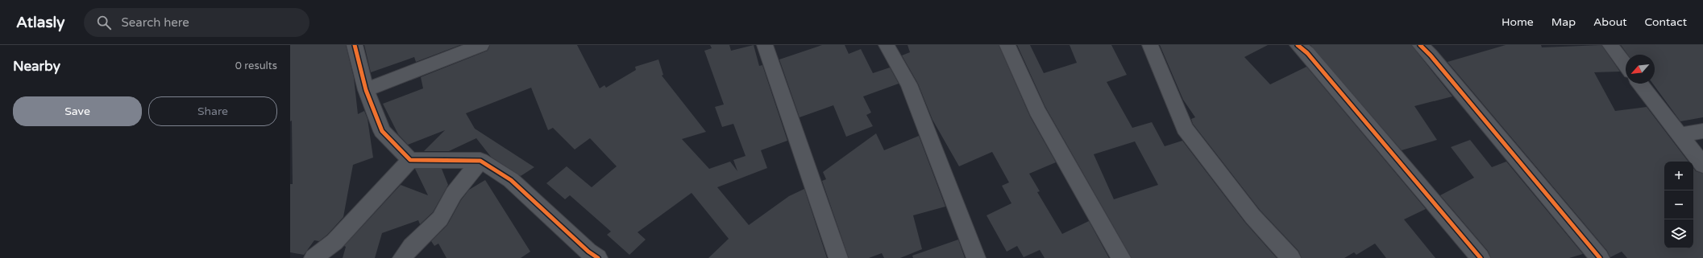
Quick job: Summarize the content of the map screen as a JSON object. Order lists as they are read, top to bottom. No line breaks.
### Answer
{"north":"bottom left","page":{"header":"Atlasly","search":"Search here","nav":["Home","Map","About","Contact"],"heading":["Nearby","0 results"],"buttons":["Save","Share"],"map_buttons":["+","−"]}}
